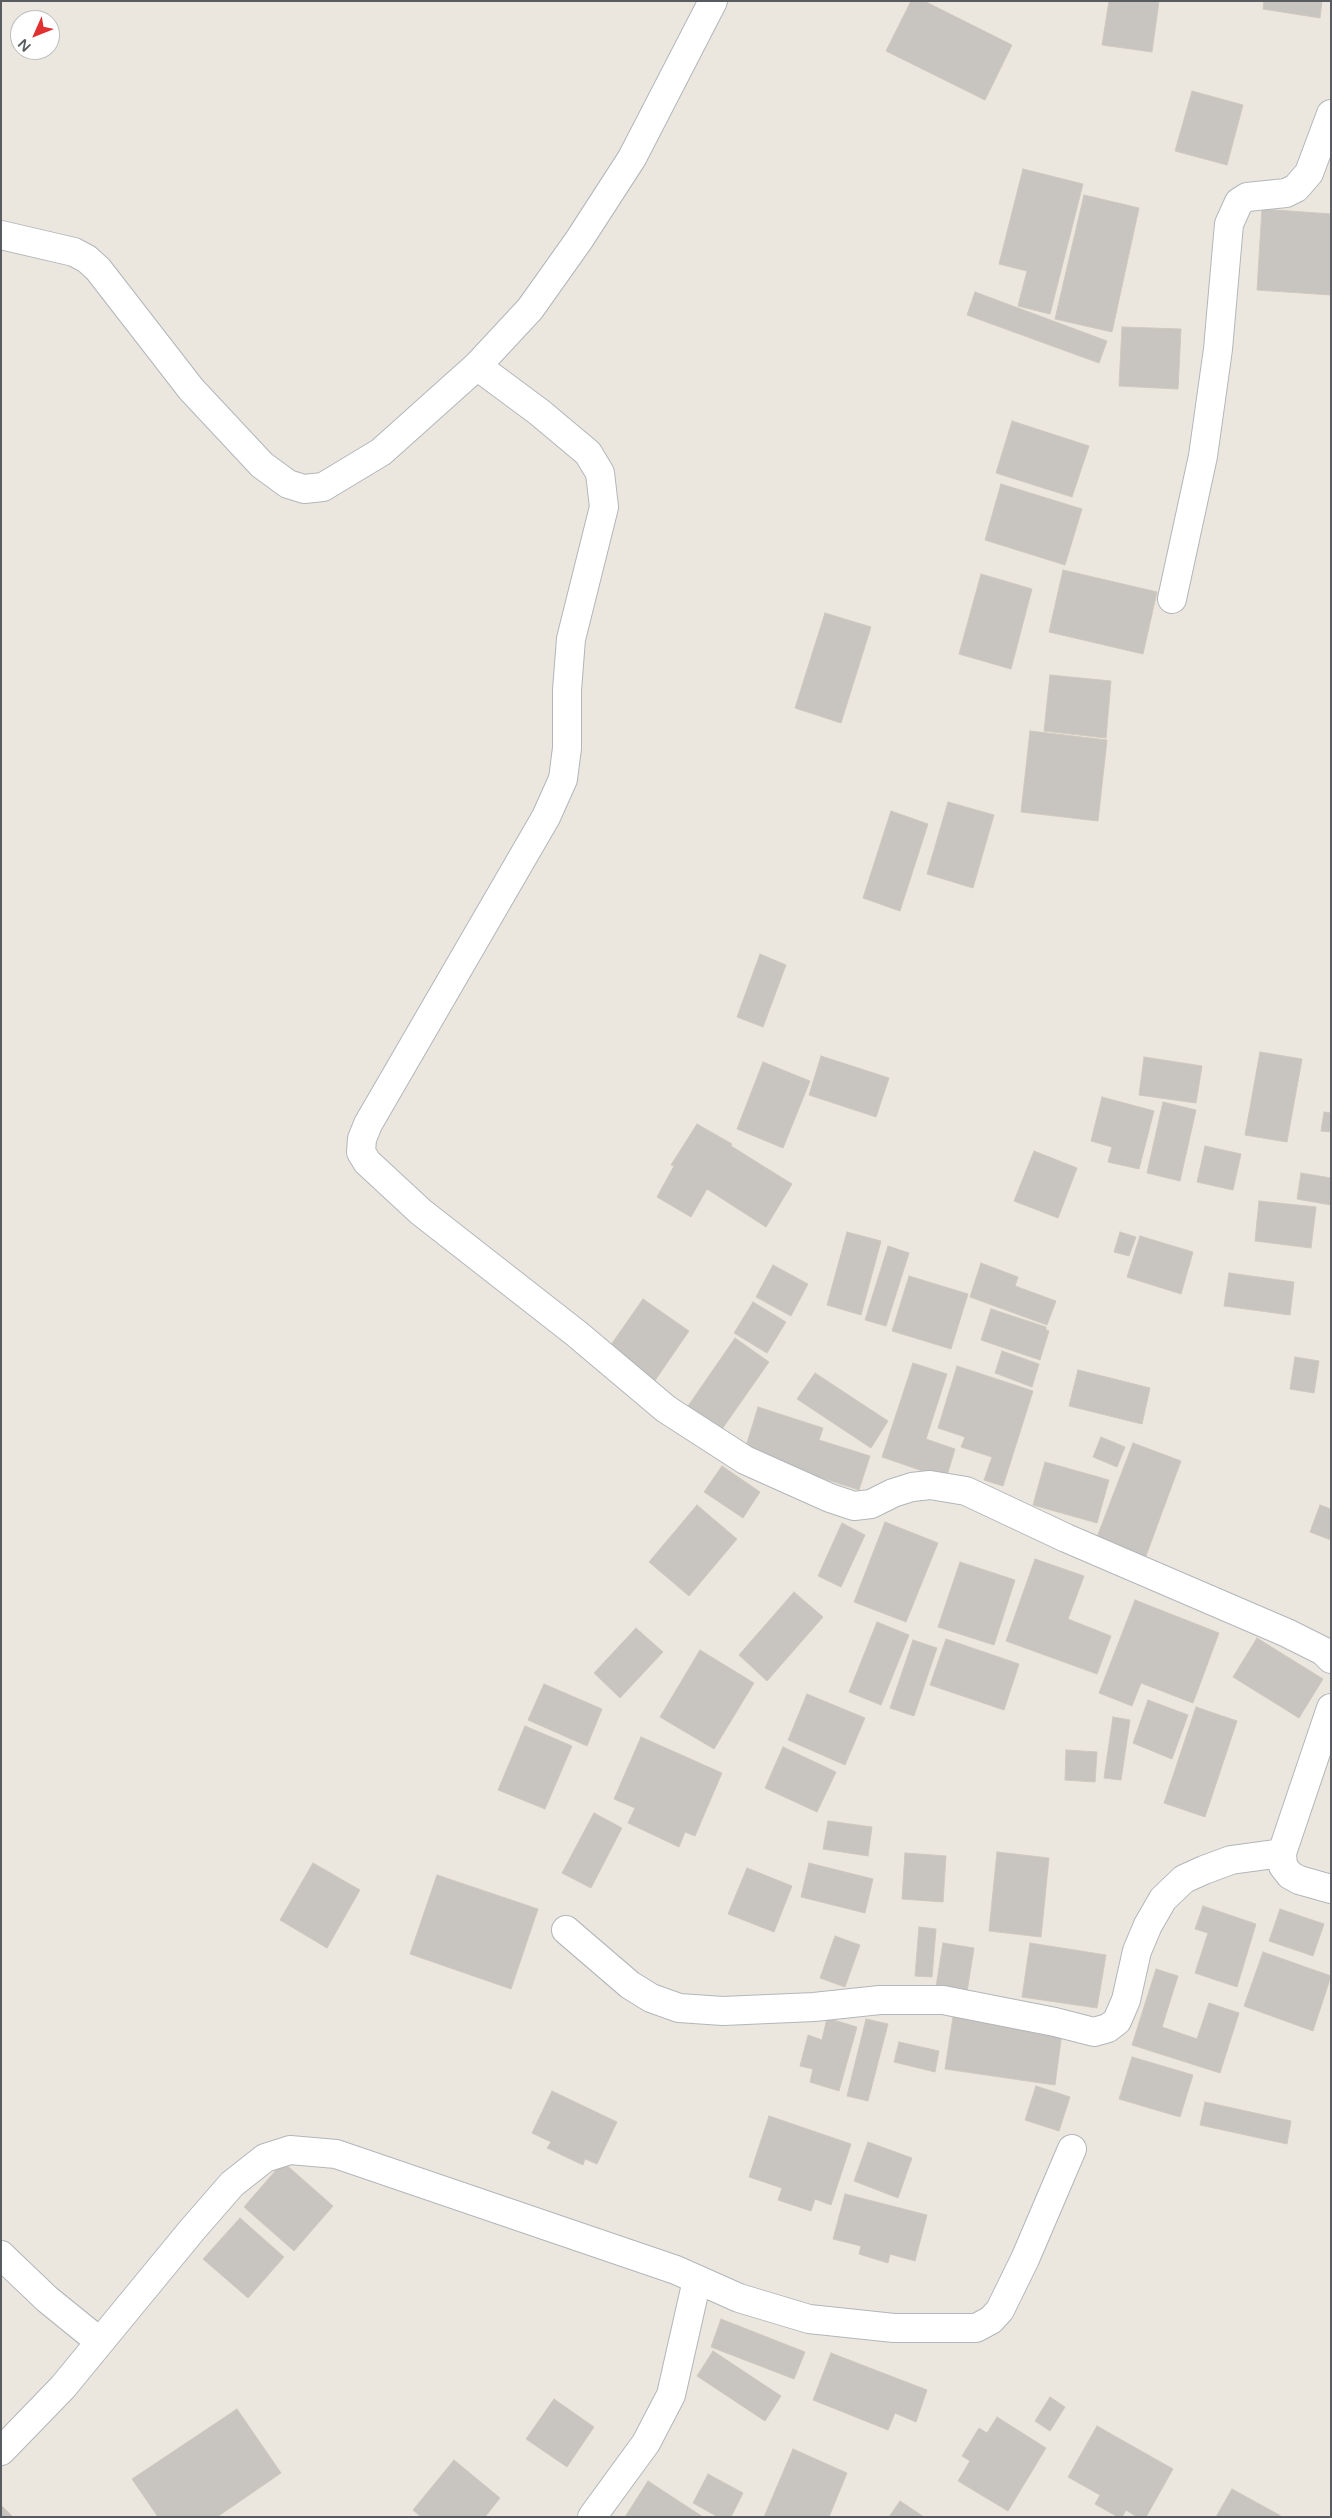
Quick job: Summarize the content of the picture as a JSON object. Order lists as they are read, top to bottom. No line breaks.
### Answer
{"north":"bottom left"}
